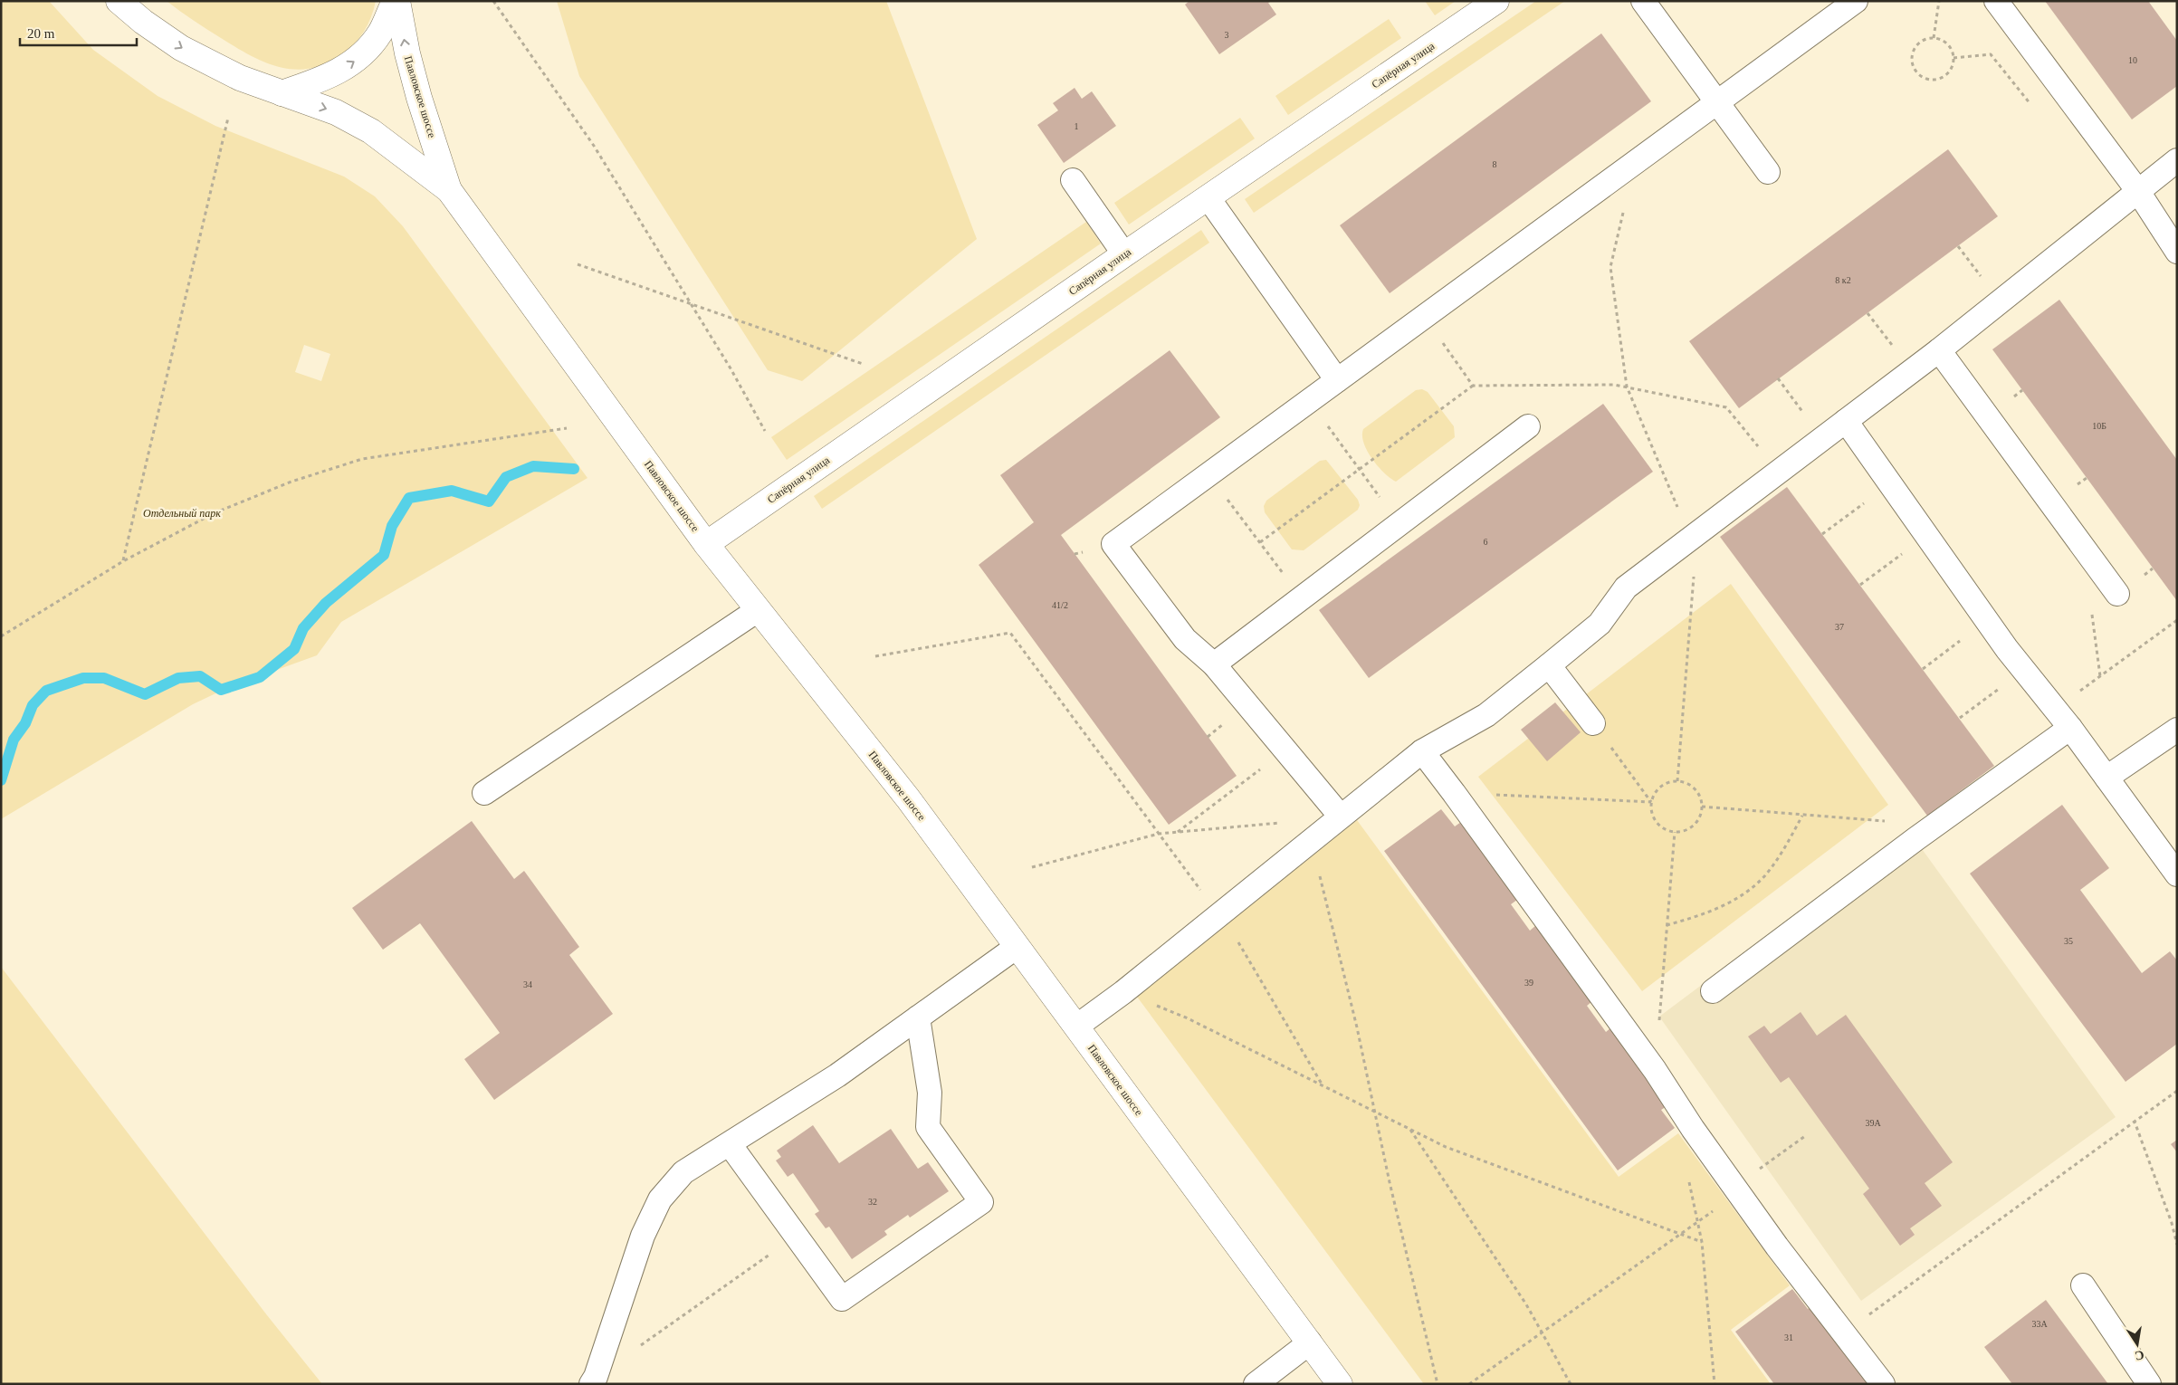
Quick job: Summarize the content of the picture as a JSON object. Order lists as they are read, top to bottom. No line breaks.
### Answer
{"streets":{"main road":["Сапёрная улица","Павловское шоссе"]},"crossings":[["Сапёрная улица","Павловское шоссе"]],"parks":["Отдельный парк"],"house_numbers":["3","10","1","8","8 к2","10Б","6","41/2","37","35","39","34","39А","32","33А","31"],"scale_bar":"20 m","north":"bottom"}
